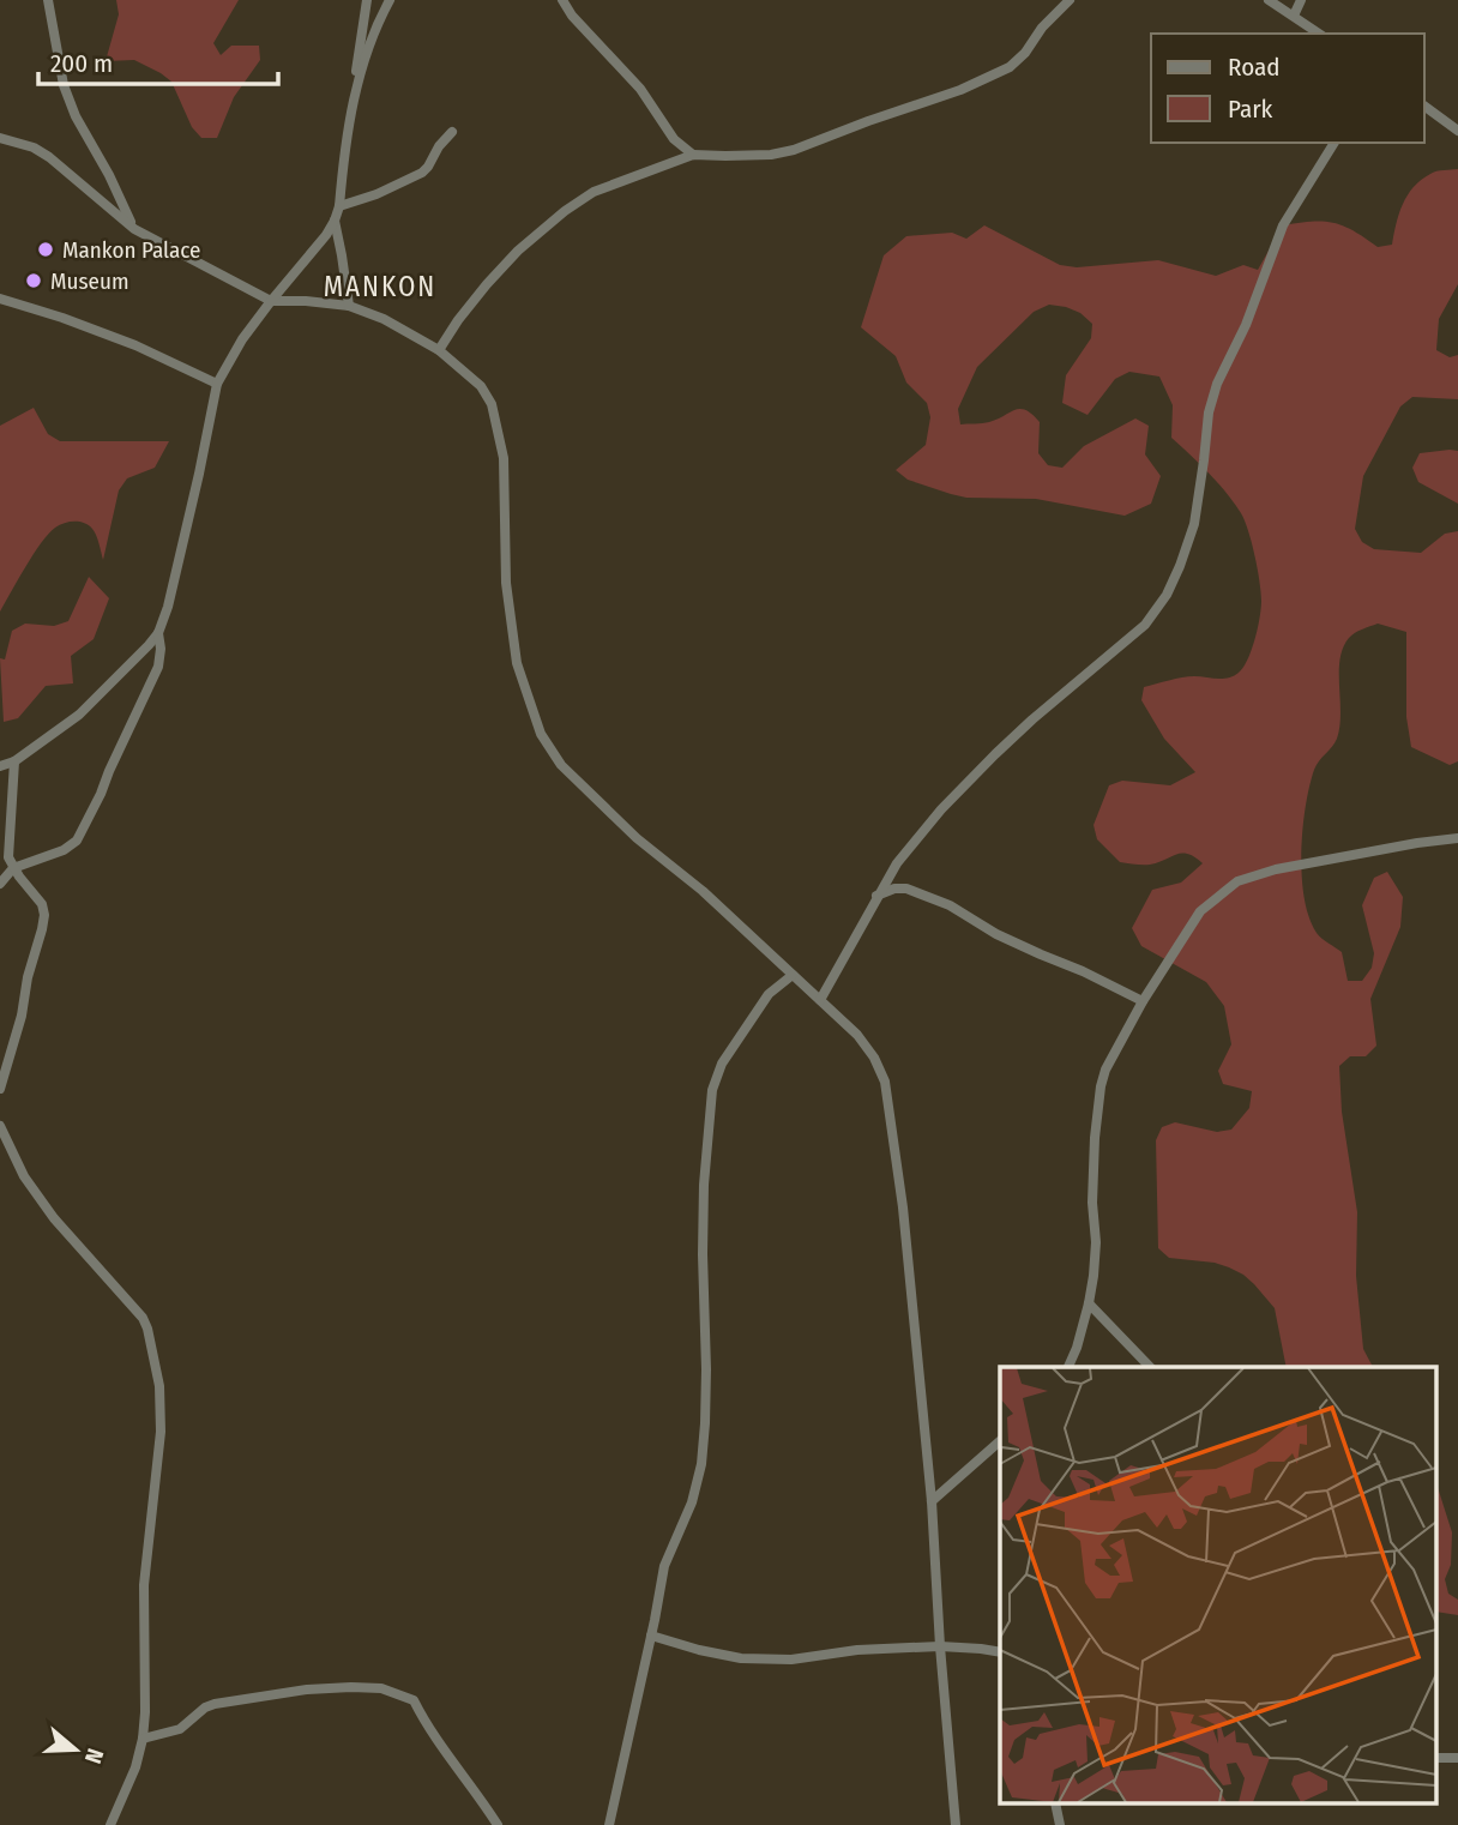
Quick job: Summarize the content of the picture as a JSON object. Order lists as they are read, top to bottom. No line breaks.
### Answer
{"districts":["MANKON"],"places":["Mankon Palace","Museum"],"legend":["Road","Park"],"scale_bar":"200 m","north":"right"}
